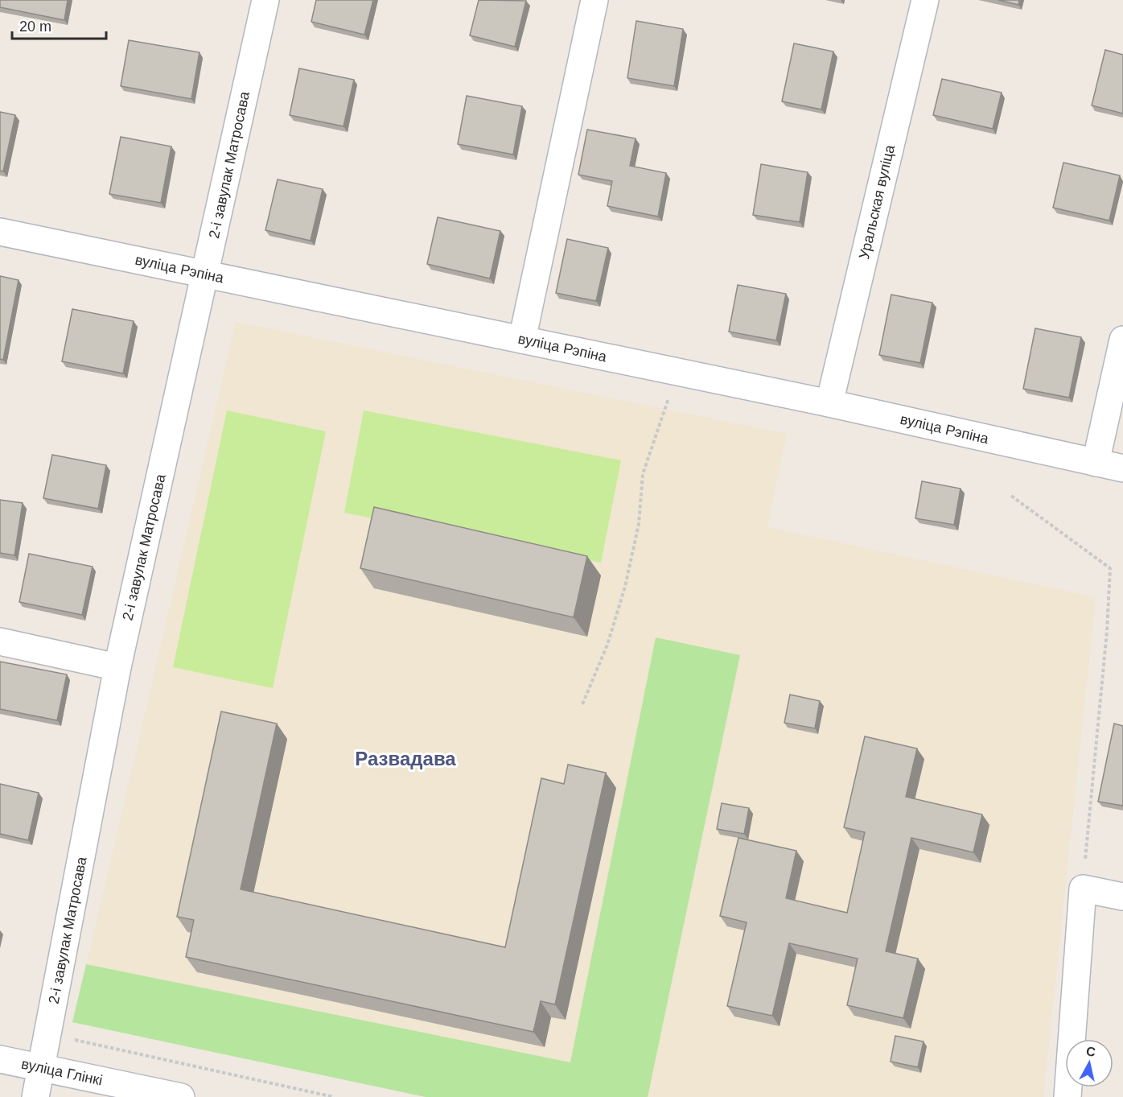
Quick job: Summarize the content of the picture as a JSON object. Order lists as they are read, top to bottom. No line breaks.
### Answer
{"streets":{"street":["2-і завулак Матросава","Уральская вуліца","вуліца Рэпіна","вуліца Глінкі"]},"crossings":[["2-і завулак Матросава","вуліца Рэпіна"],["2-і завулак Матросава","вуліца Глінкі"],["Уральская вуліца","вуліца Рэпіна"]],"districts":["Развадава"],"scale_bar":"20 m","north":"top"}
